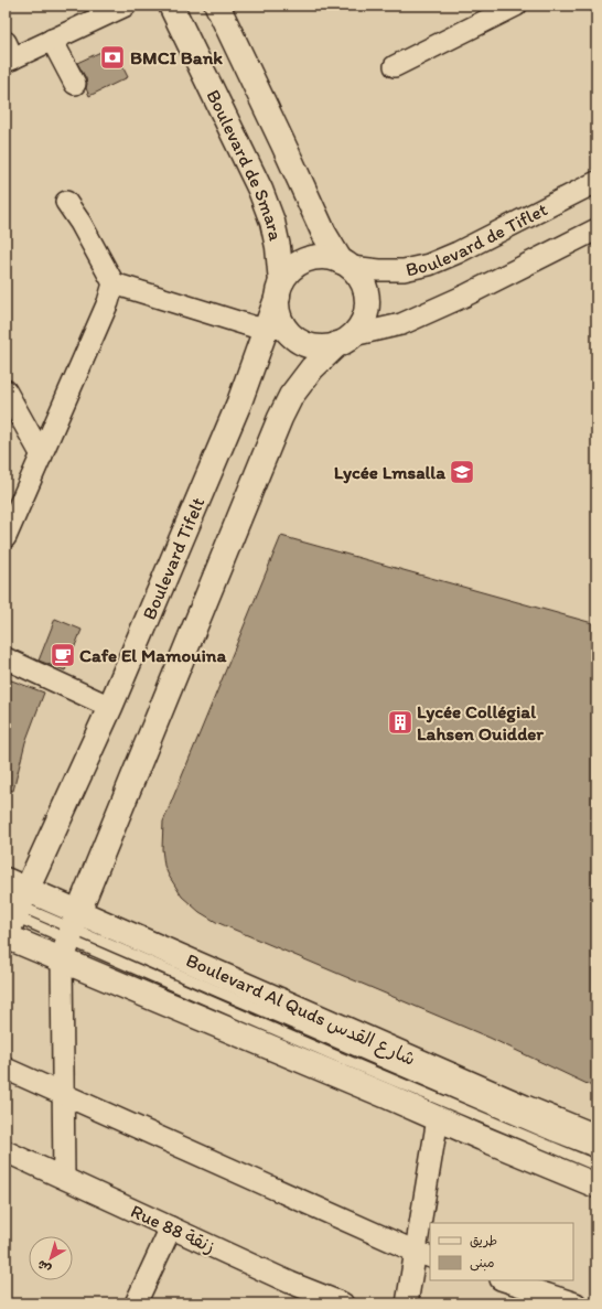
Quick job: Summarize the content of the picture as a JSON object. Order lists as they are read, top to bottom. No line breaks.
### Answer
{"streets":{"street":["Boulevard de Smara","Boulevard de Tiflet","Boulevard Tifelt","Boulevard Al Quds شارع القدس","Rue 88 زنقة"]},"crossings":[["Boulevard de Smara","Boulevard de Tiflet"],["Boulevard de Smara","Boulevard Tifelt"],["Boulevard de Tiflet","Boulevard Tifelt"],["Boulevard Tifelt","Boulevard Al Quds شارع القدس"]],"places":{"bank":["BMCI Bank"],"school or university":["Lycée Lmsalla"],"cafe":["Cafe El Mamouina"],"building":["Lycée Collégial Lahsen Ouidder"]},"legend":["طريق","مبنى"],"north":"bottom left"}
